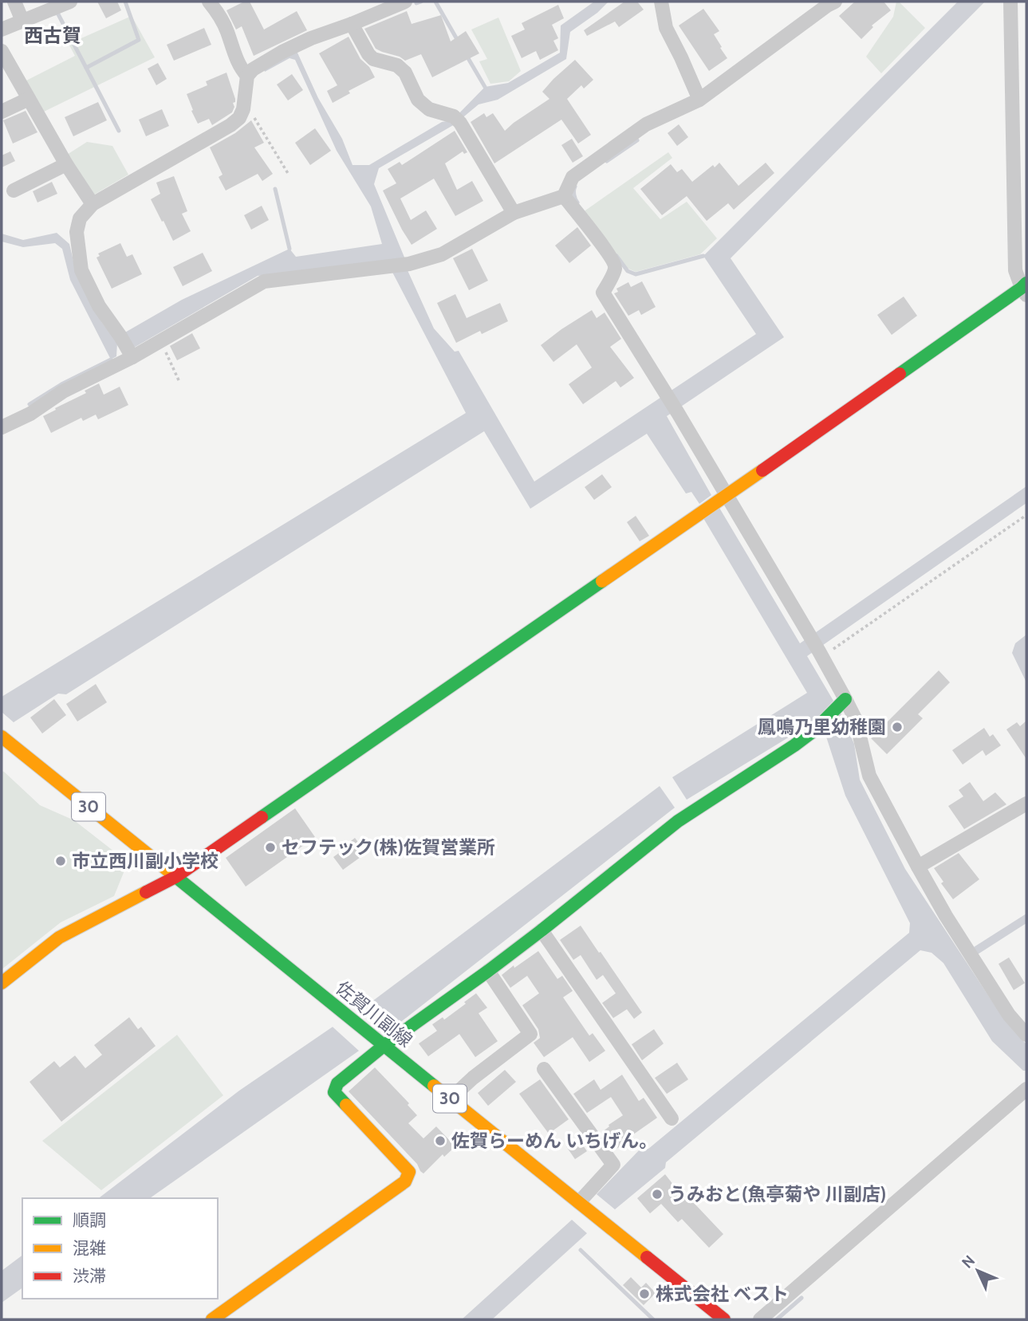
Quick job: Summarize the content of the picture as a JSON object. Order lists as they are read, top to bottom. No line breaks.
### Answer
{"streets":{"street":["30","佐賀川副線"]},"districts":["西古賀"],"places":["鳳鳴乃里幼稚園","セフテック(株)佐賀営業所","市立西川副小学校","佐賀らーめん いちげん。","うみおと(魚亭菊や 川副店)","株式会社 ベスト"],"legend":["順調","混雑","渋滞"],"north":"top left"}
